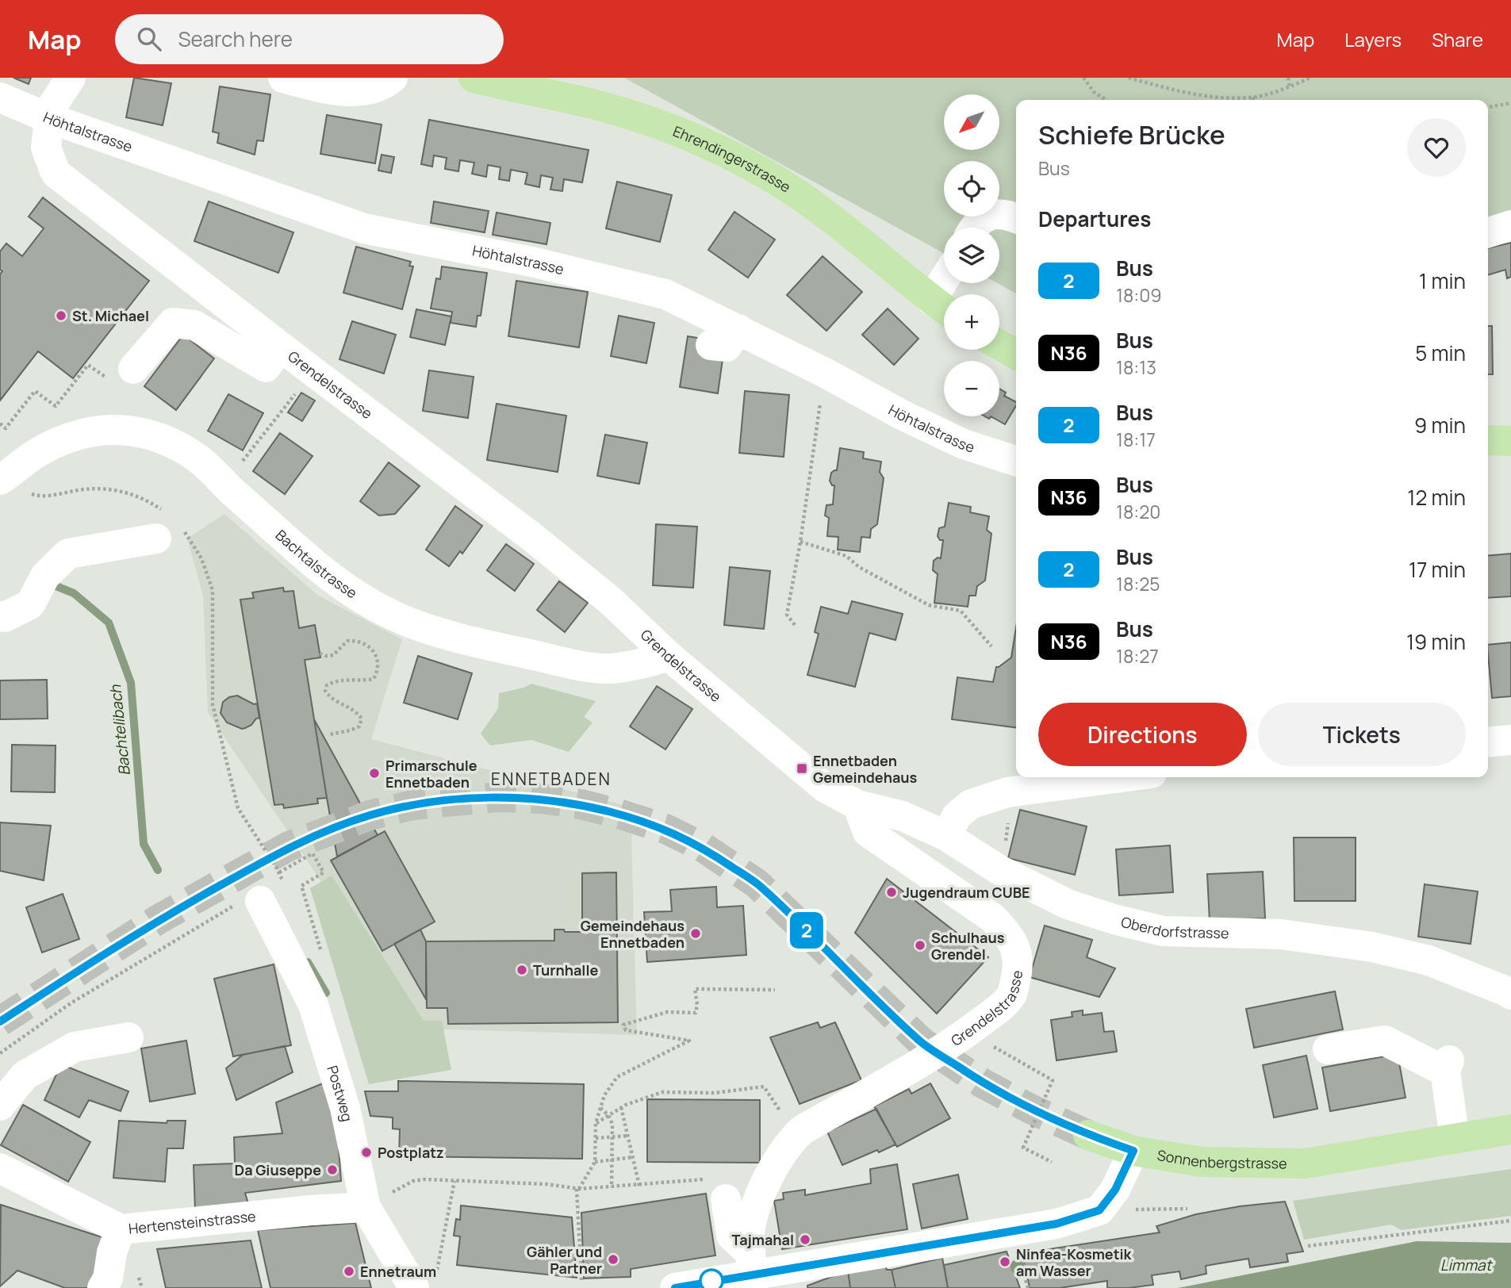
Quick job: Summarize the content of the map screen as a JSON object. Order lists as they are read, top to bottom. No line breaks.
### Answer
{"streets":{"main road":["Ehrendingerstrasse","Sonnenbergstrasse"],"street":["Höhtalstrasse","Grendelstrasse","Bachtalstrasse","Oberdorfstrasse","Postweg","Hertensteinstrasse"]},"crossings":[["Höhtalstrasse","Grendelstrasse"],["Grendelstrasse","Bachtalstrasse"],["Grendelstrasse","Oberdorfstrasse"],["Postweg","Hertensteinstrasse"]],"districts":["ENNETBADEN"],"water":["Bachtelibach","Limmat"],"places":{"other":["St. Michael","Primarschule Ennetbaden","Jugendraum CUBE","Gemeindehaus Ennetbaden","Schulhaus Grendel","Turnhalle","Postplatz","Da Giuseppe","Tajmahal","Gähler und Partner","Ninfea-Kosmetik am Wasser","Ennetraum"],"transit":["Ennetbaden Gemeindehaus"]},"lines":["bus line 2"],"north":"bottom left","page":{"header":"Map","search":"Search here","nav":["Map","Layers","Share"],"on_map":"2","map_buttons":["+","−"],"heading":[["Schiefe Brücke","Bus"],"Departures"],"list":[{"mark":"2","name":"Bus","note":"18:09","value":"1 min"},{"mark":"N36","name":"Bus","note":"18:13","value":"5 min"},{"mark":"2","name":"Bus","note":"18:17","value":"9 min"},{"mark":"N36","name":"Bus","note":"18:20","value":"12 min"},{"mark":"2","name":"Bus","note":"18:25","value":"17 min"},{"mark":"N36","name":"Bus","note":"18:27","value":"19 min"}],"buttons":["Directions","Tickets"]}}
